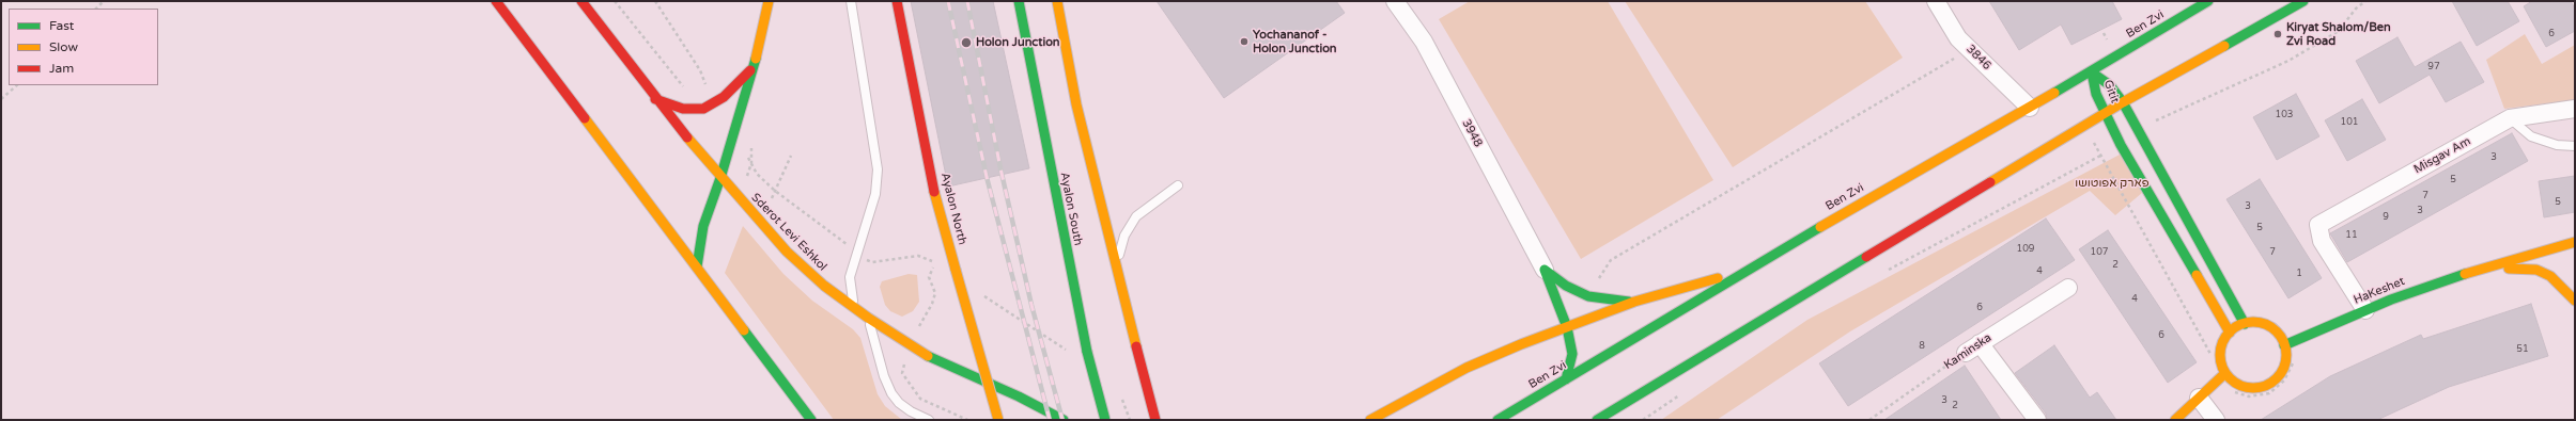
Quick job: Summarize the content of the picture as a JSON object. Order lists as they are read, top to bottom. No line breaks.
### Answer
{"streets":{"main road":["Ben Zvi","Gitit","Ayalon North","Ayalon South","Sderot Levi Eshkol","HaKeshet"],"street":["3846","3948","Misgav Am","Kaminska"]},"crossings":[["Ben Zvi","3846"],["Ben Zvi","Gitit"],["Gitit","HaKeshet"],["Misgav Am","HaKeshet"]],"parks":["פארק אפוטושו"],"places":["Kiryat Shalom/Ben Zvi Road","Yochananof - Holon Junction","Holon Junction"],"house_numbers":["6","97","103","101","3","5","7","5","3","3","9","5","11","109","107","7","2","4","1","4","6","6","8","51","3","2"],"legend":["Fast","Slow","Jam"]}
